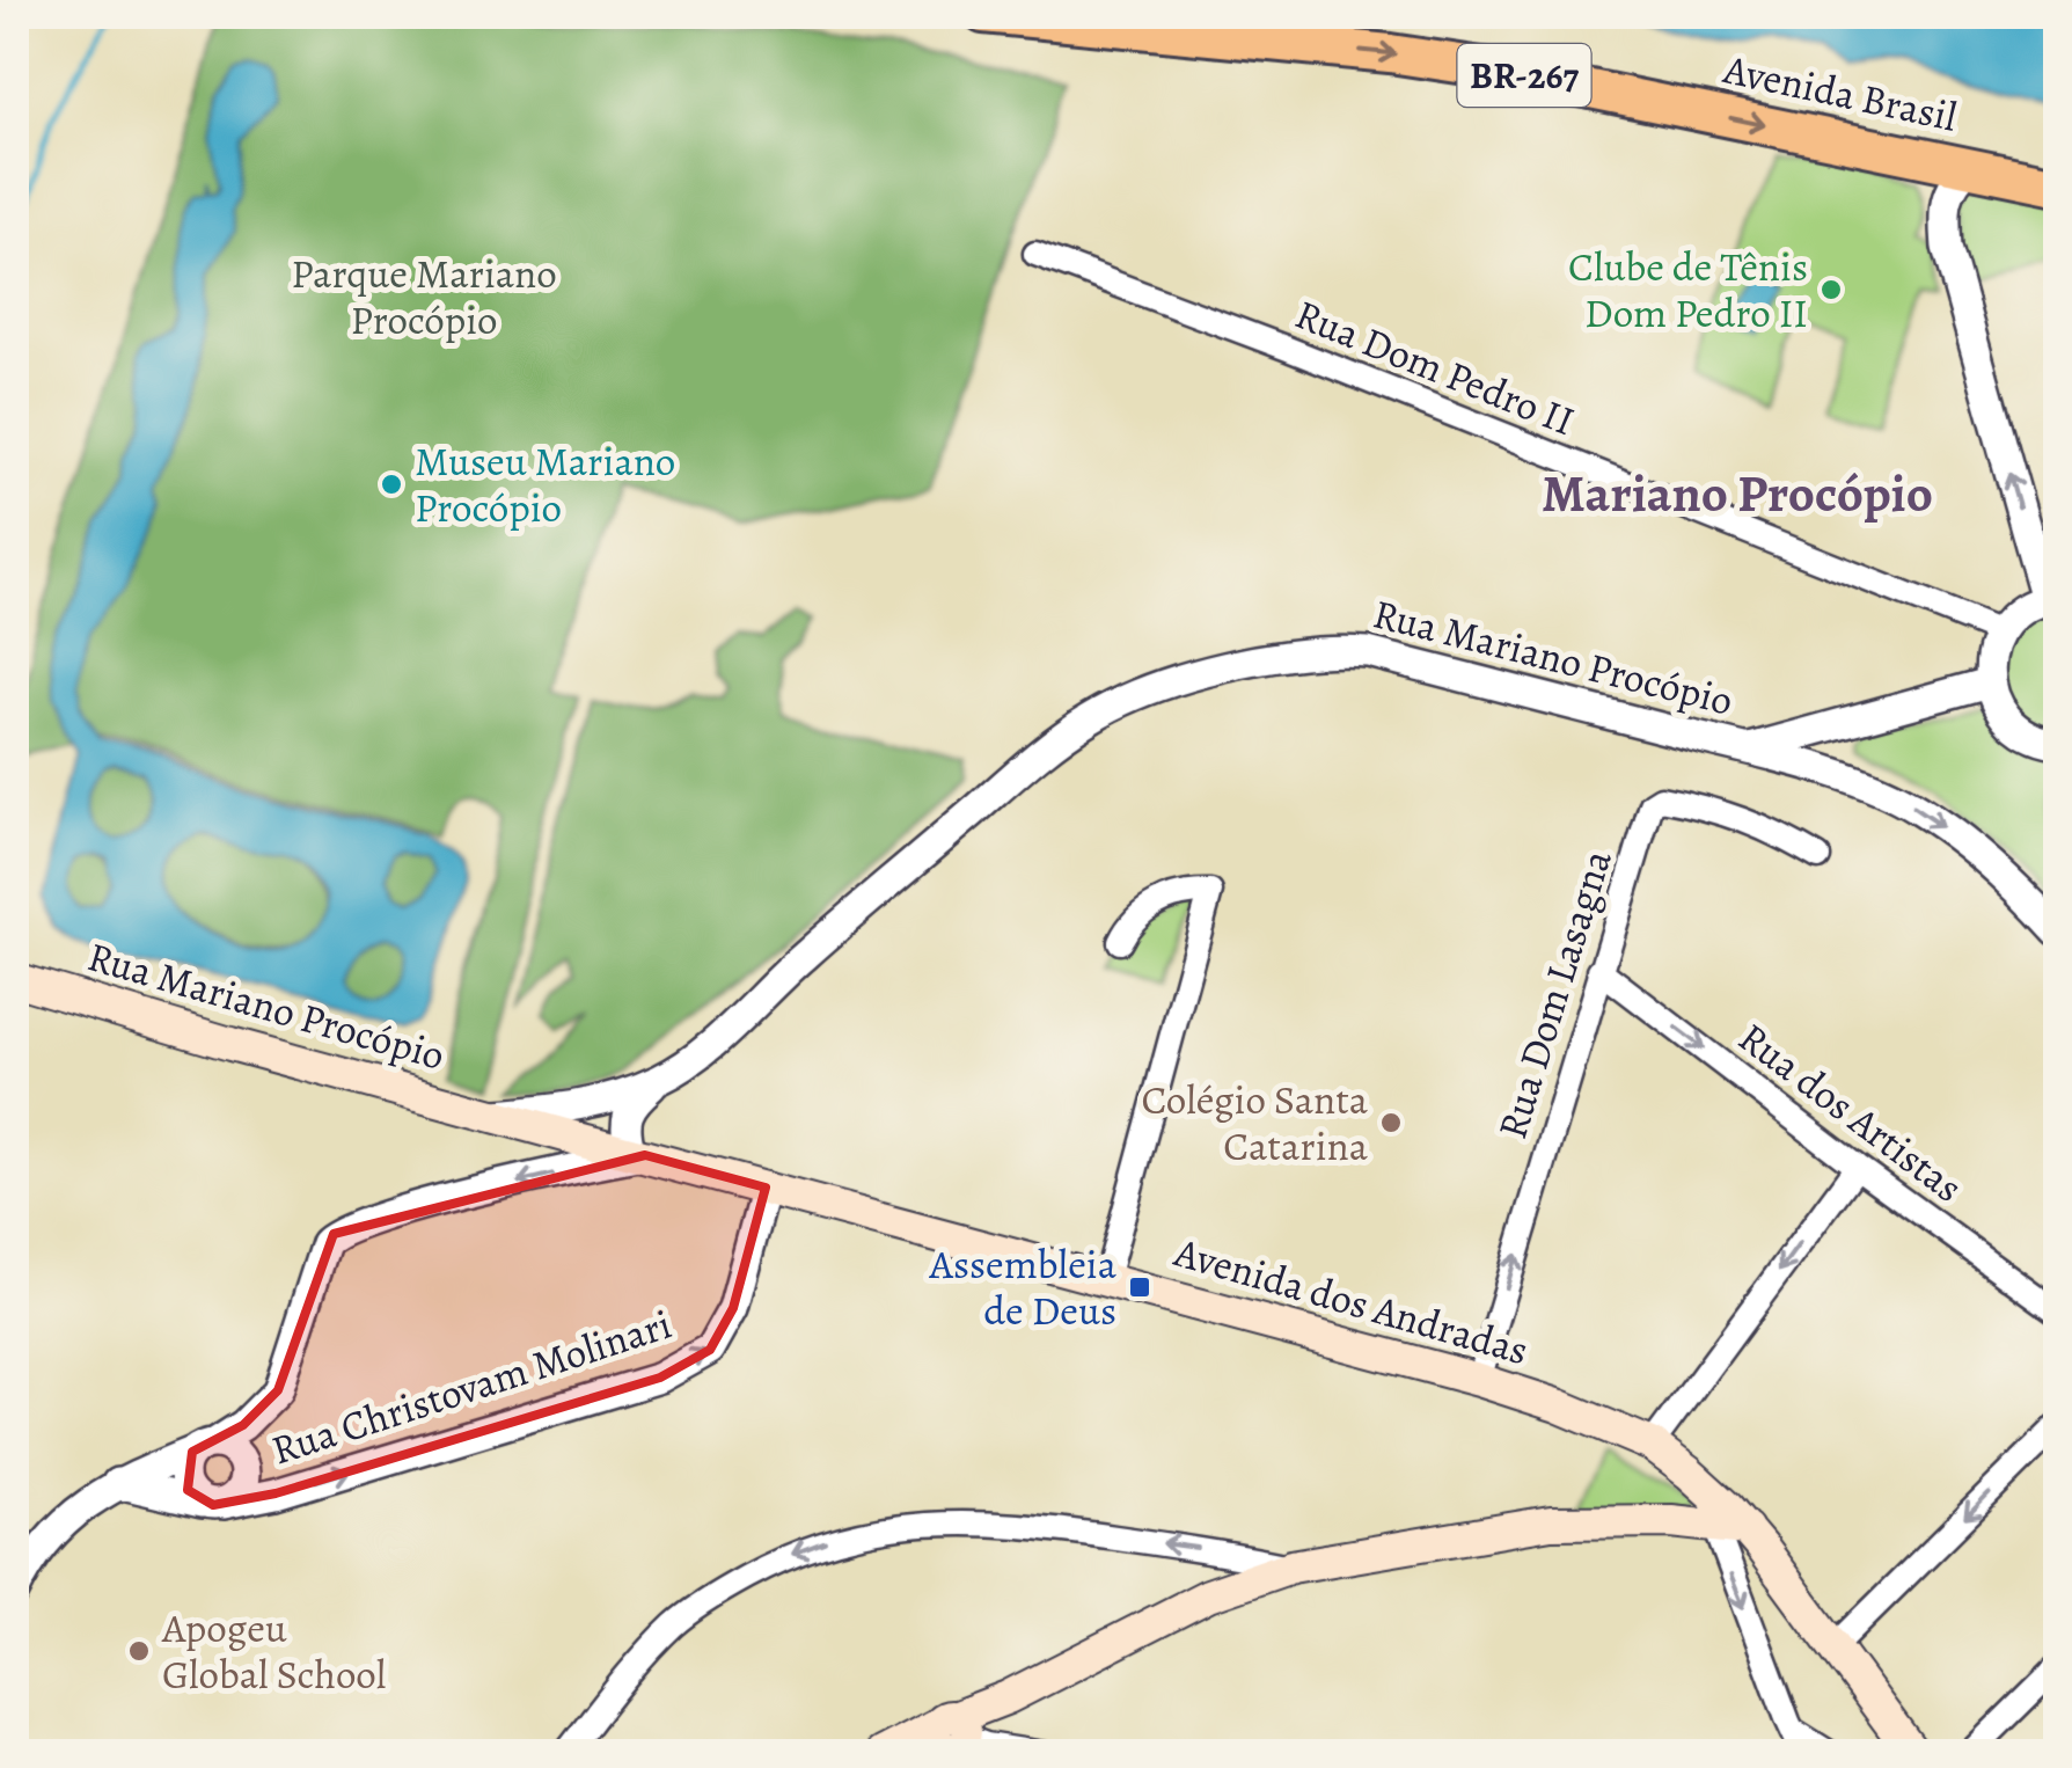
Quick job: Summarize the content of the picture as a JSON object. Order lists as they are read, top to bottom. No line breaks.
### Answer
{"streets":{"highway":["BR-267","Avenida Brasil"],"main road":["Rua Mariano Procópio","Avenida dos Andradas"],"street":["Rua Dom Pedro II","Rua Dom Lasagna","Rua dos Artistas","Rua Christovam Molinari"]},"crossings":[["Rua Mariano Procópio","Avenida dos Andradas"],["Rua Dom Lasagna","Rua dos Artistas"],["Rua Dom Lasagna","Avenida dos Andradas"],["Avenida dos Andradas","Rua Christovam Molinari"]],"one_way":["Avenida Brasil","Rua Dom Lasagna","Rua dos Artistas"],"districts":["Mariano Procópio"],"parks":["Parque Mariano Procópio"],"places":{"other":["Clube de Tênis Dom Pedro II","Museu Mariano Procópio","Colégio Santa Catarina","Apogeu Global School"],"transit":["Assembleia de Deus"]}}
